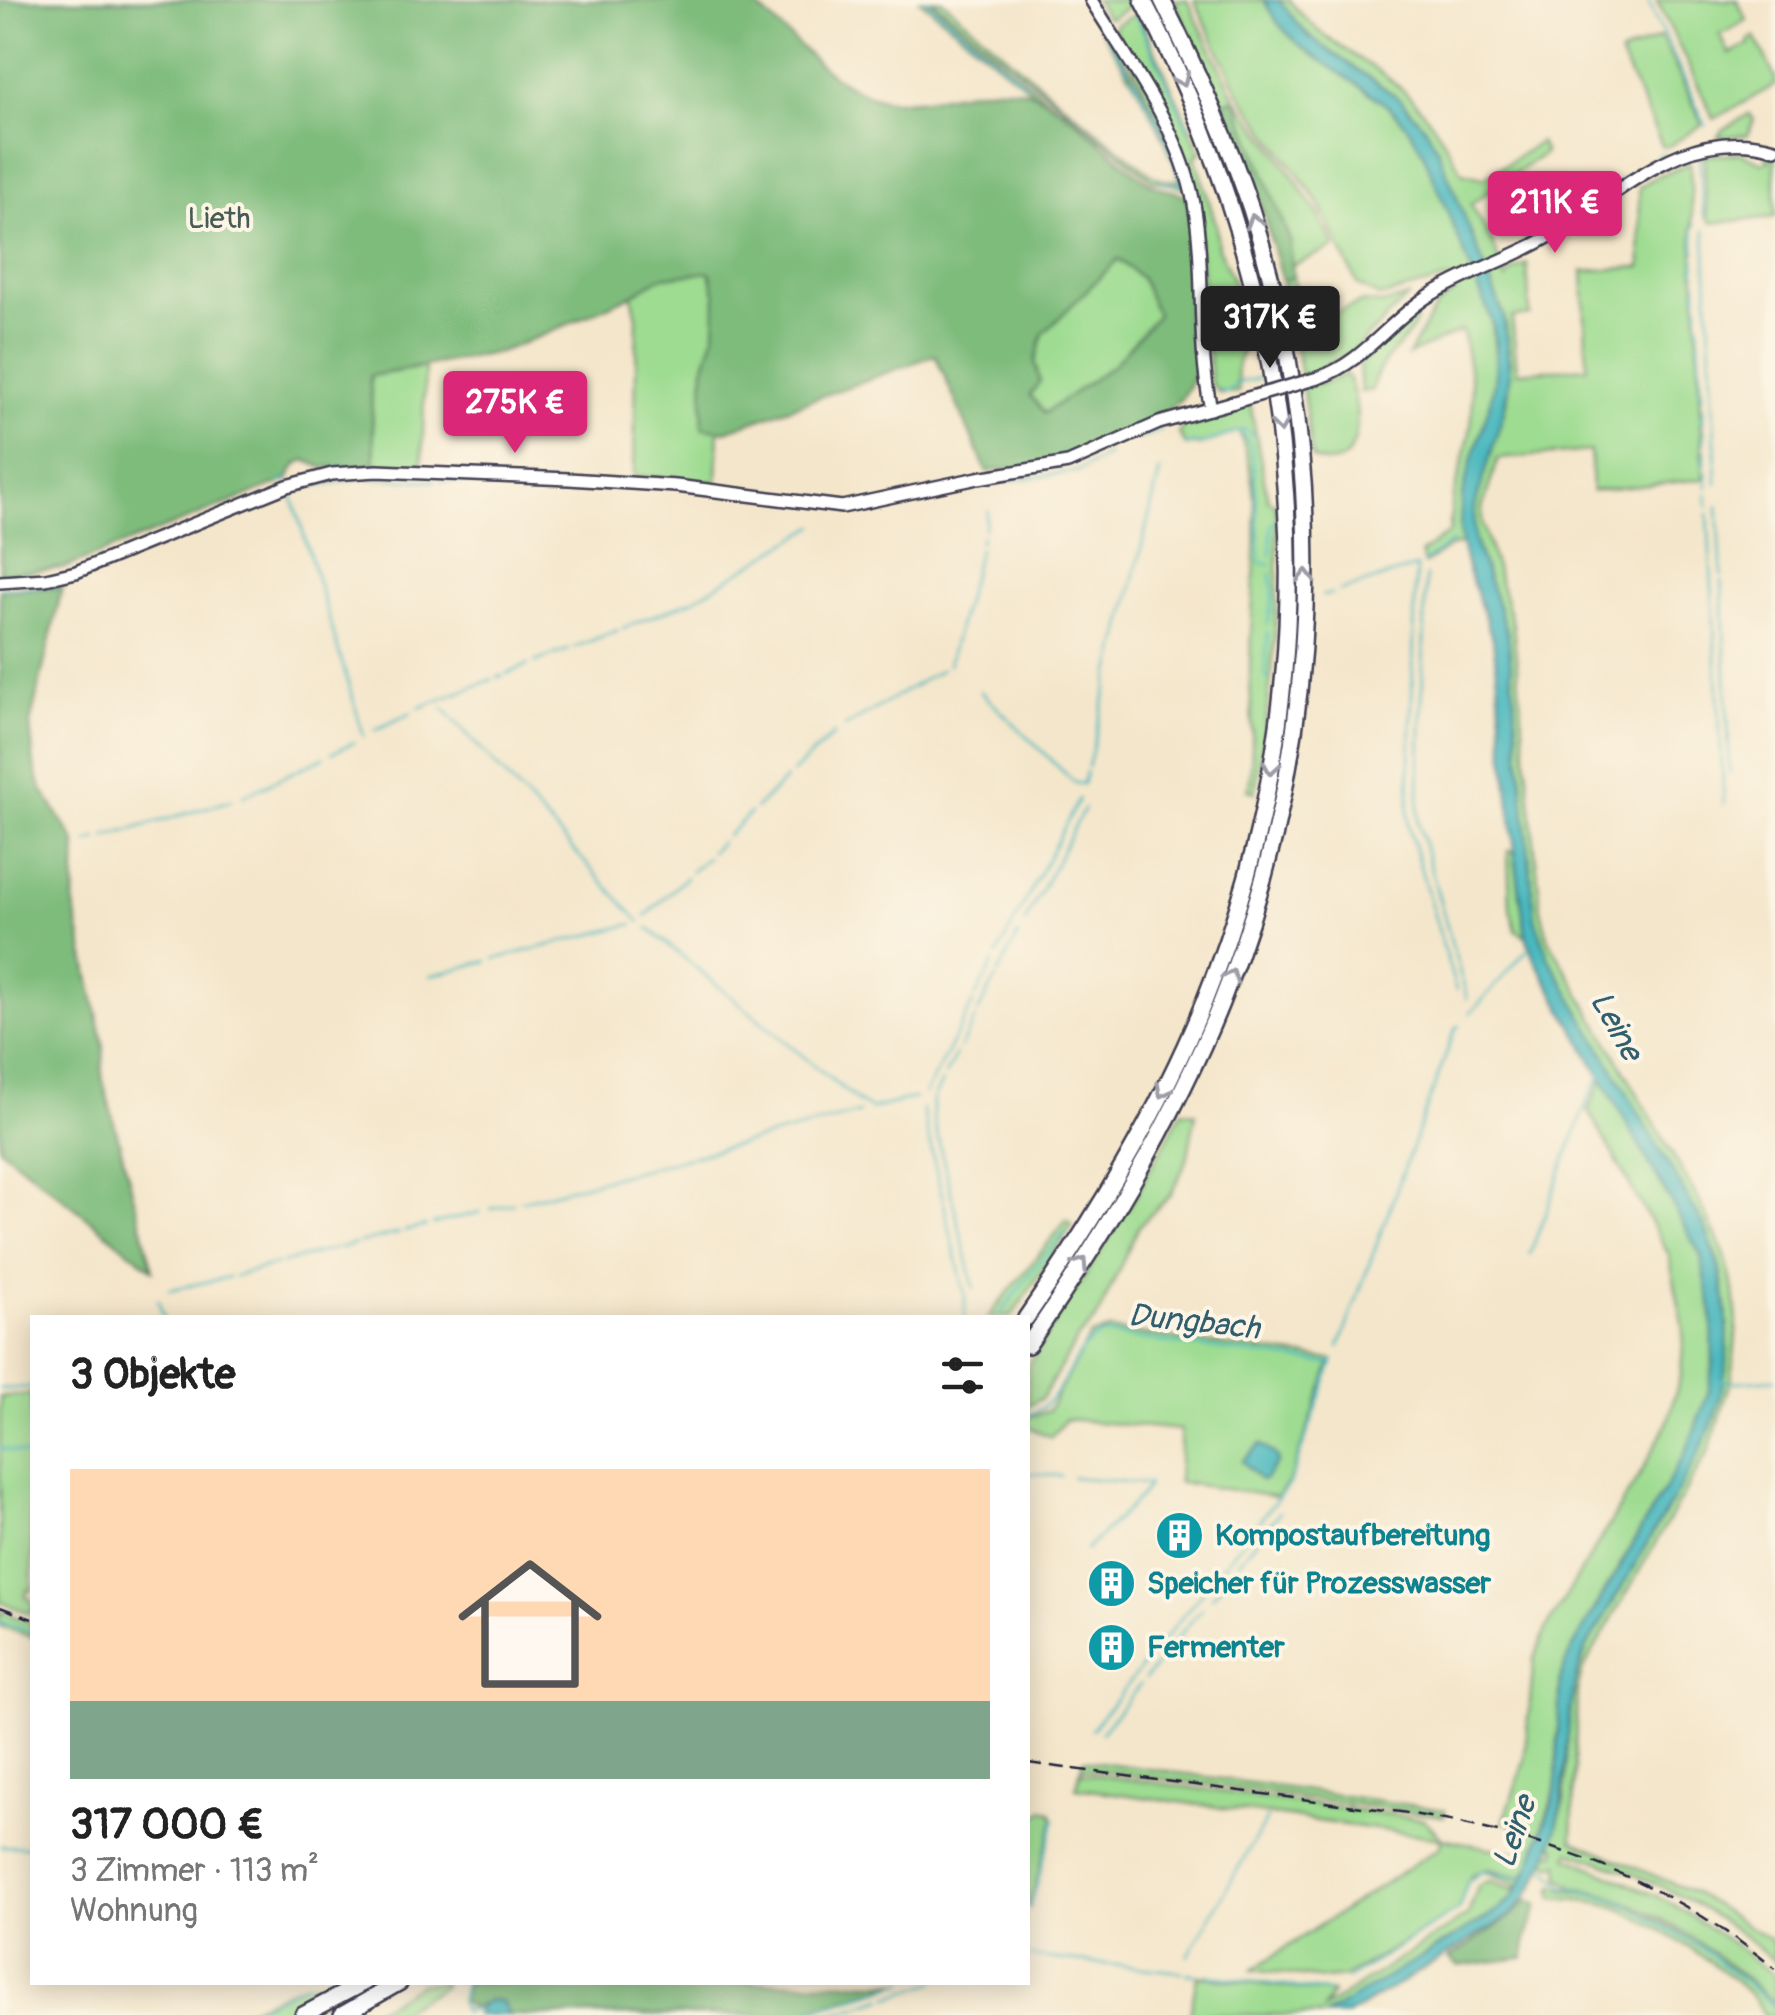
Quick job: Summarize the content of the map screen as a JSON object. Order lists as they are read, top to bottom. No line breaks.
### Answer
{"water":["Leine","Dungbach"],"parks":["Lieth"],"places":{"building":["Kompostaufbereitung","Speicher für Prozesswasser","Fermenter"]},"page":{"price":["211K €","317K €","275K €"],"heading":"3 Objekte","list":[{"name":"317 000 €","note":"3 Zimmer · 113 m² · Wohnung"}]}}
